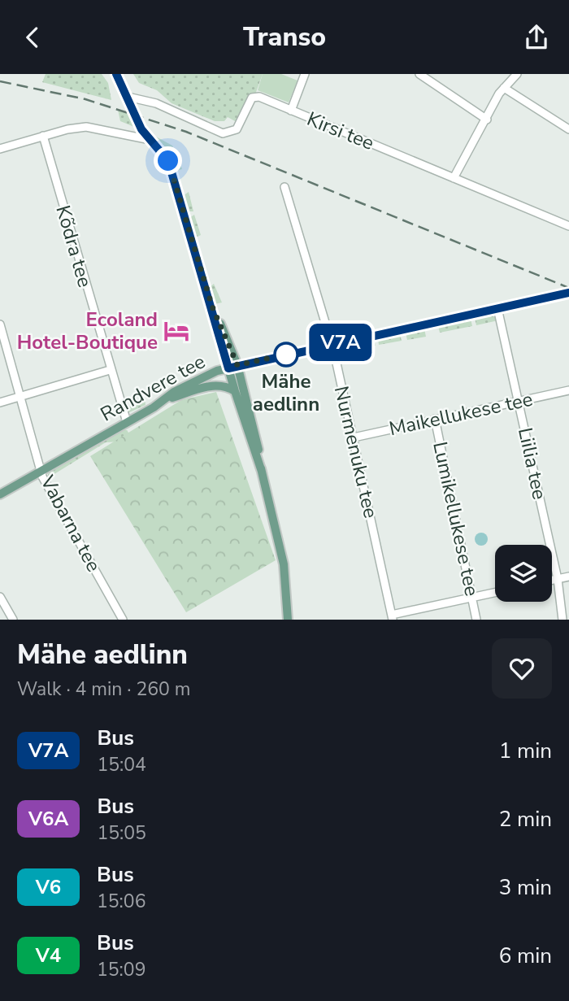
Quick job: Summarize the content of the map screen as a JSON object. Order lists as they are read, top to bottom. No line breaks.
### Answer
{"streets":{"main road":["Randvere tee"],"street":["Kirsi tee","Kõdra tee","Maikellukese tee","Nurmenuku tee","Liilia tee","Lumikellukese tee","Vabarna tee"]},"crossings":[["Kõdra tee","Randvere tee"],["Randvere tee","Nurmenuku tee"],["Randvere tee","Liilia tee"],["Randvere tee","Vabarna tee"],["Maikellukese tee","Nurmenuku tee"],["Maikellukese tee","Liilia tee"],["Maikellukese tee","Lumikellukese tee"]],"places":{"hotel":["Ecoland Hotel-Boutique"],"other":["Mähe aedlinn"]},"lines":["bus line V7A"],"page":{"header":"Transo","on_map":"V7A","heading":["Mähe aedlinn","Walk · 4 min · 260 m"],"list":[{"mark":"V7A","name":"Bus","note":"15:04","value":"1 min"},{"mark":"V6A","name":"Bus","note":"15:05","value":"2 min"},{"mark":"V6","name":"Bus","note":"15:06","value":"3 min"},{"mark":"V4","name":"Bus","note":"15:09","value":"6 min"}]}}
